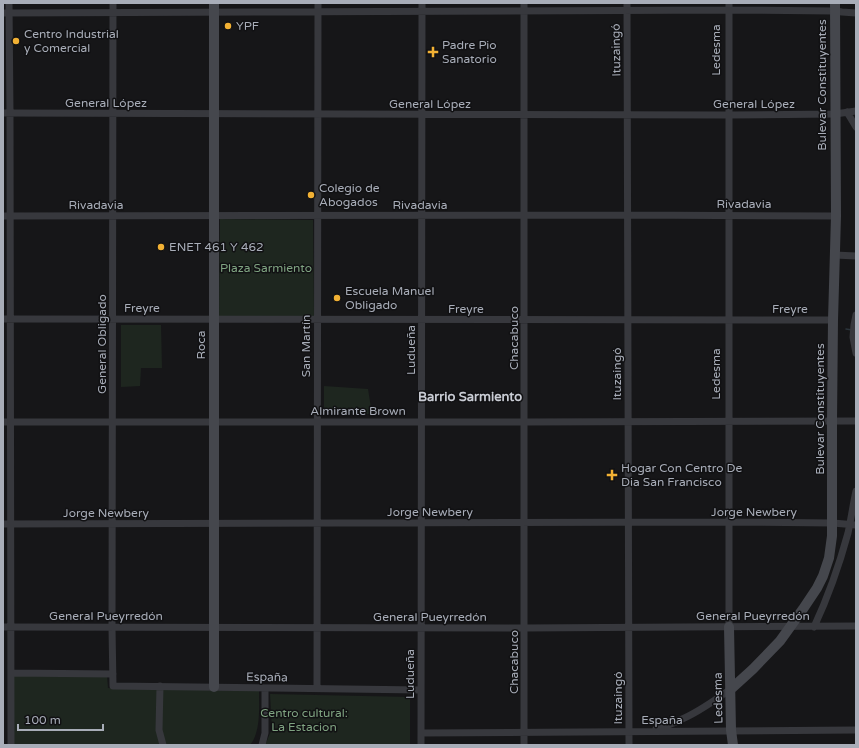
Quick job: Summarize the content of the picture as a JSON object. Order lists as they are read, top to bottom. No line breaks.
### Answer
{"streets":{"street":["Ituzaingó","Ledesma","Bulevar Constituyentes","General López","Rivadavia","Freyre","Chacabuco","General Obligado","Roca","San Martín","Ludueña","Almirante Brown","Jorge Newbery","General Pueyrredón","España"]},"crossings":[["Ituzaingó","General López"],["Ituzaingó","Rivadavia"],["Ituzaingó","Freyre"],["Ituzaingó","Almirante Brown"],["Ituzaingó","Jorge Newbery"],["Ituzaingó","General Pueyrredón"],["Ituzaingó","España"],["Ledesma","Bulevar Constituyentes"],["Ledesma","General López"],["Ledesma","Rivadavia"],["Ledesma","Freyre"],["Ledesma","Almirante Brown"],["Ledesma","Jorge Newbery"],["Ledesma","General Pueyrredón"],["Ledesma","España"],["Bulevar Constituyentes","General López"],["Bulevar Constituyentes","Rivadavia"],["Bulevar Constituyentes","Freyre"],["Bulevar Constituyentes","Almirante Brown"],["Bulevar Constituyentes","Jorge Newbery"],["Bulevar Constituyentes","General Pueyrredón"],["Bulevar Constituyentes","España"],["General López","Chacabuco"],["General López","General Obligado"],["General López","Roca"],["General López","San Martín"],["General López","Ludueña"],["Rivadavia","Chacabuco"],["Rivadavia","General Obligado"],["Rivadavia","Roca"],["Rivadavia","San Martín"],["Rivadavia","Ludueña"],["Freyre","Chacabuco"],["Freyre","General Obligado"],["Freyre","Roca"],["Freyre","San Martín"],["Freyre","Ludueña"],["Chacabuco","Almirante Brown"],["Chacabuco","Jorge Newbery"],["Chacabuco","General Pueyrredón"],["Chacabuco","España"],["General Obligado","Almirante Brown"],["General Obligado","Jorge Newbery"],["General Obligado","General Pueyrredón"],["General Obligado","España"],["Roca","Almirante Brown"],["Roca","Jorge Newbery"],["Roca","General Pueyrredón"],["Roca","España"],["San Martín","Almirante Brown"],["San Martín","Jorge Newbery"],["San Martín","General Pueyrredón"],["San Martín","España"],["Ludueña","Almirante Brown"],["Ludueña","Jorge Newbery"],["Ludueña","General Pueyrredón"],["Ludueña","España"]],"districts":["Barrio Sarmiento"],"parks":["Plaza Sarmiento","Centro cultural: La Estacion"],"places":{"other":["YPF","Centro Industrial y Comercial","Colegio de Abogados","ENET 461 Y 462","Escuela Manuel Obligado"],"health":["Padre Pio Sanatorio","Hogar Con Centro De Dia San Francisco"]},"scale_bar":"100 m"}
